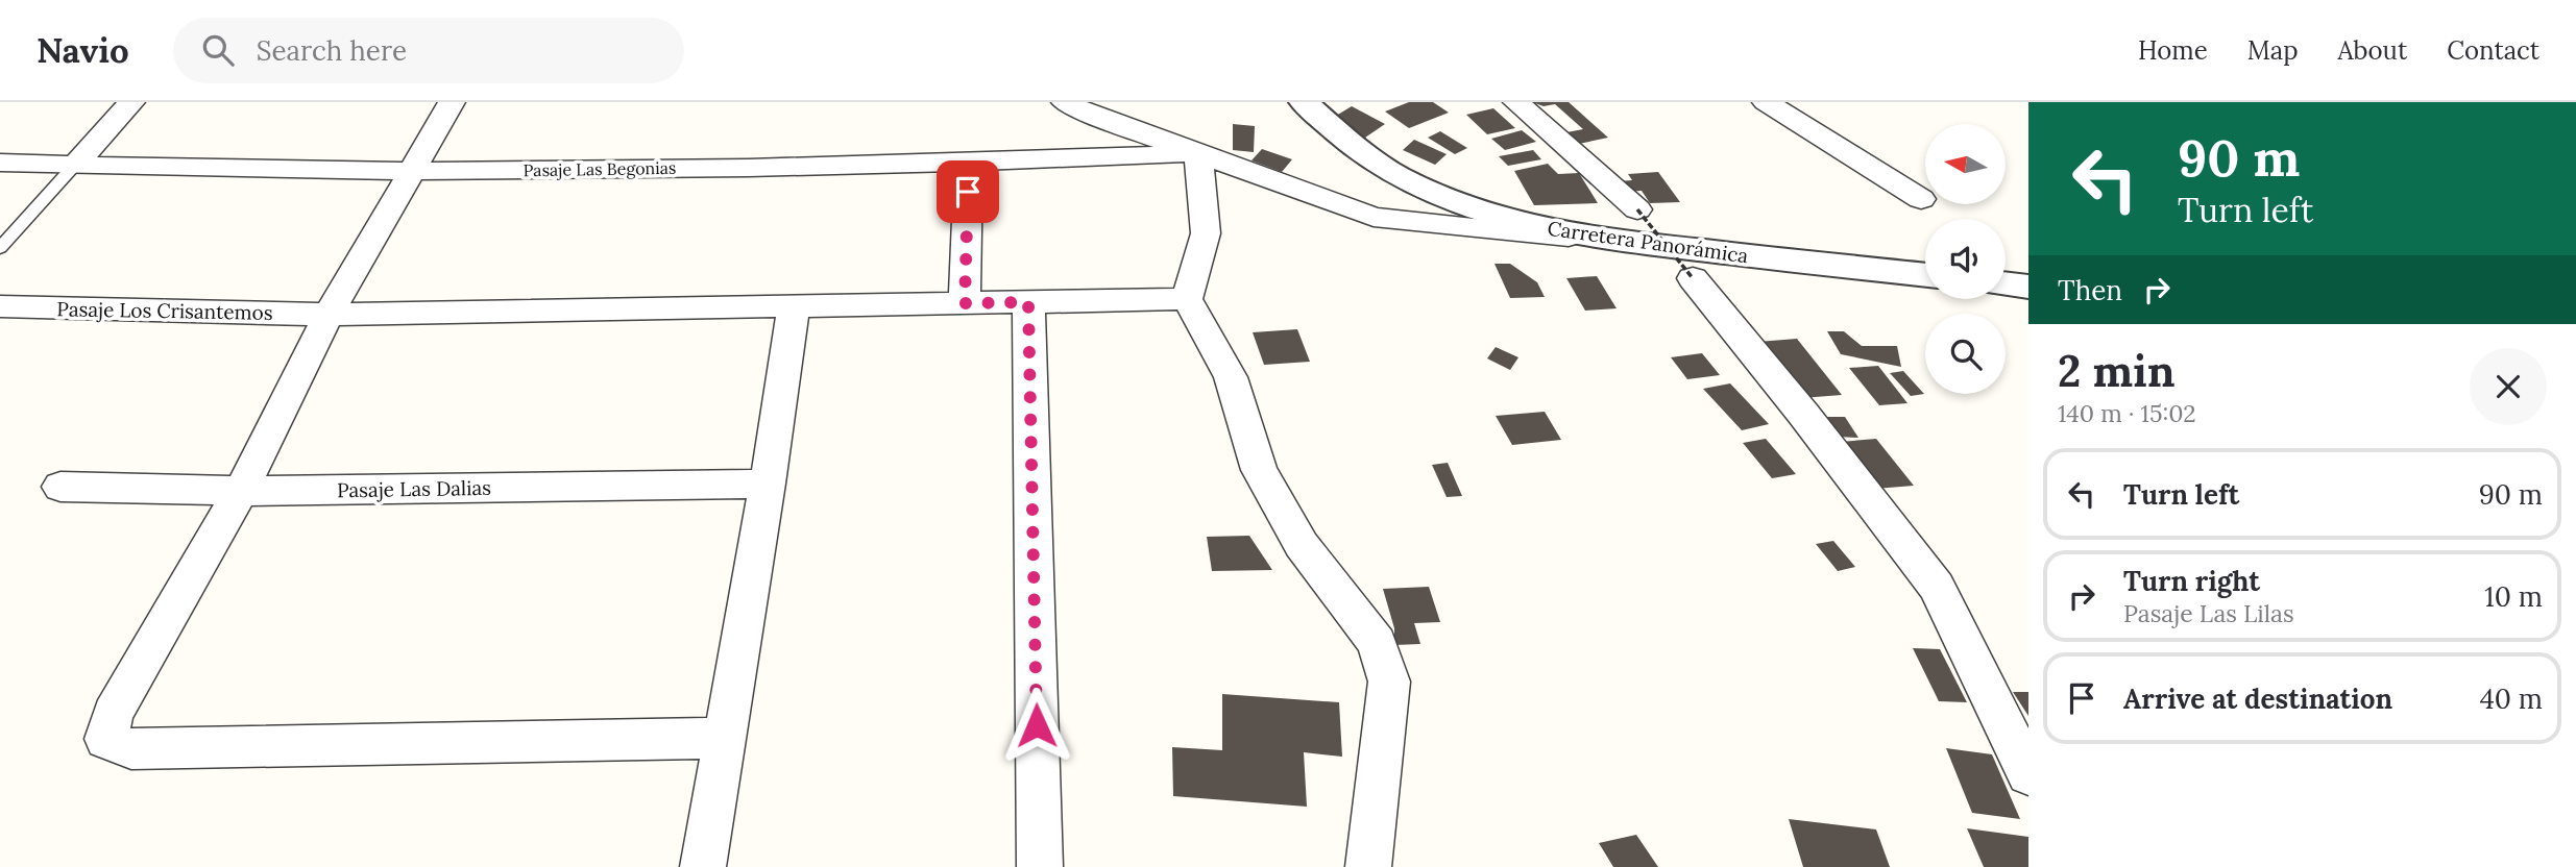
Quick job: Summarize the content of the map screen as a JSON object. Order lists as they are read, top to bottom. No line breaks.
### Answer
{"streets":{"street":["Pasaje Las Begonias","Carretera Panorámica","Pasaje Los Crisantemos","Pasaje Las Dalias"]},"north":"left","page":{"header":"Navio","search":"Search here","nav":["Home","Map","About","Contact"],"turn":["90 m","Turn left"],"then":"Then","heading":["2 min","140 m · 15:02"],"list":[{"name":"Turn left","value":"90 m"},{"name":"Turn right","note":"Pasaje Las Lilas","value":"10 m"},{"name":"Arrive at destination","value":"40 m"}]}}
